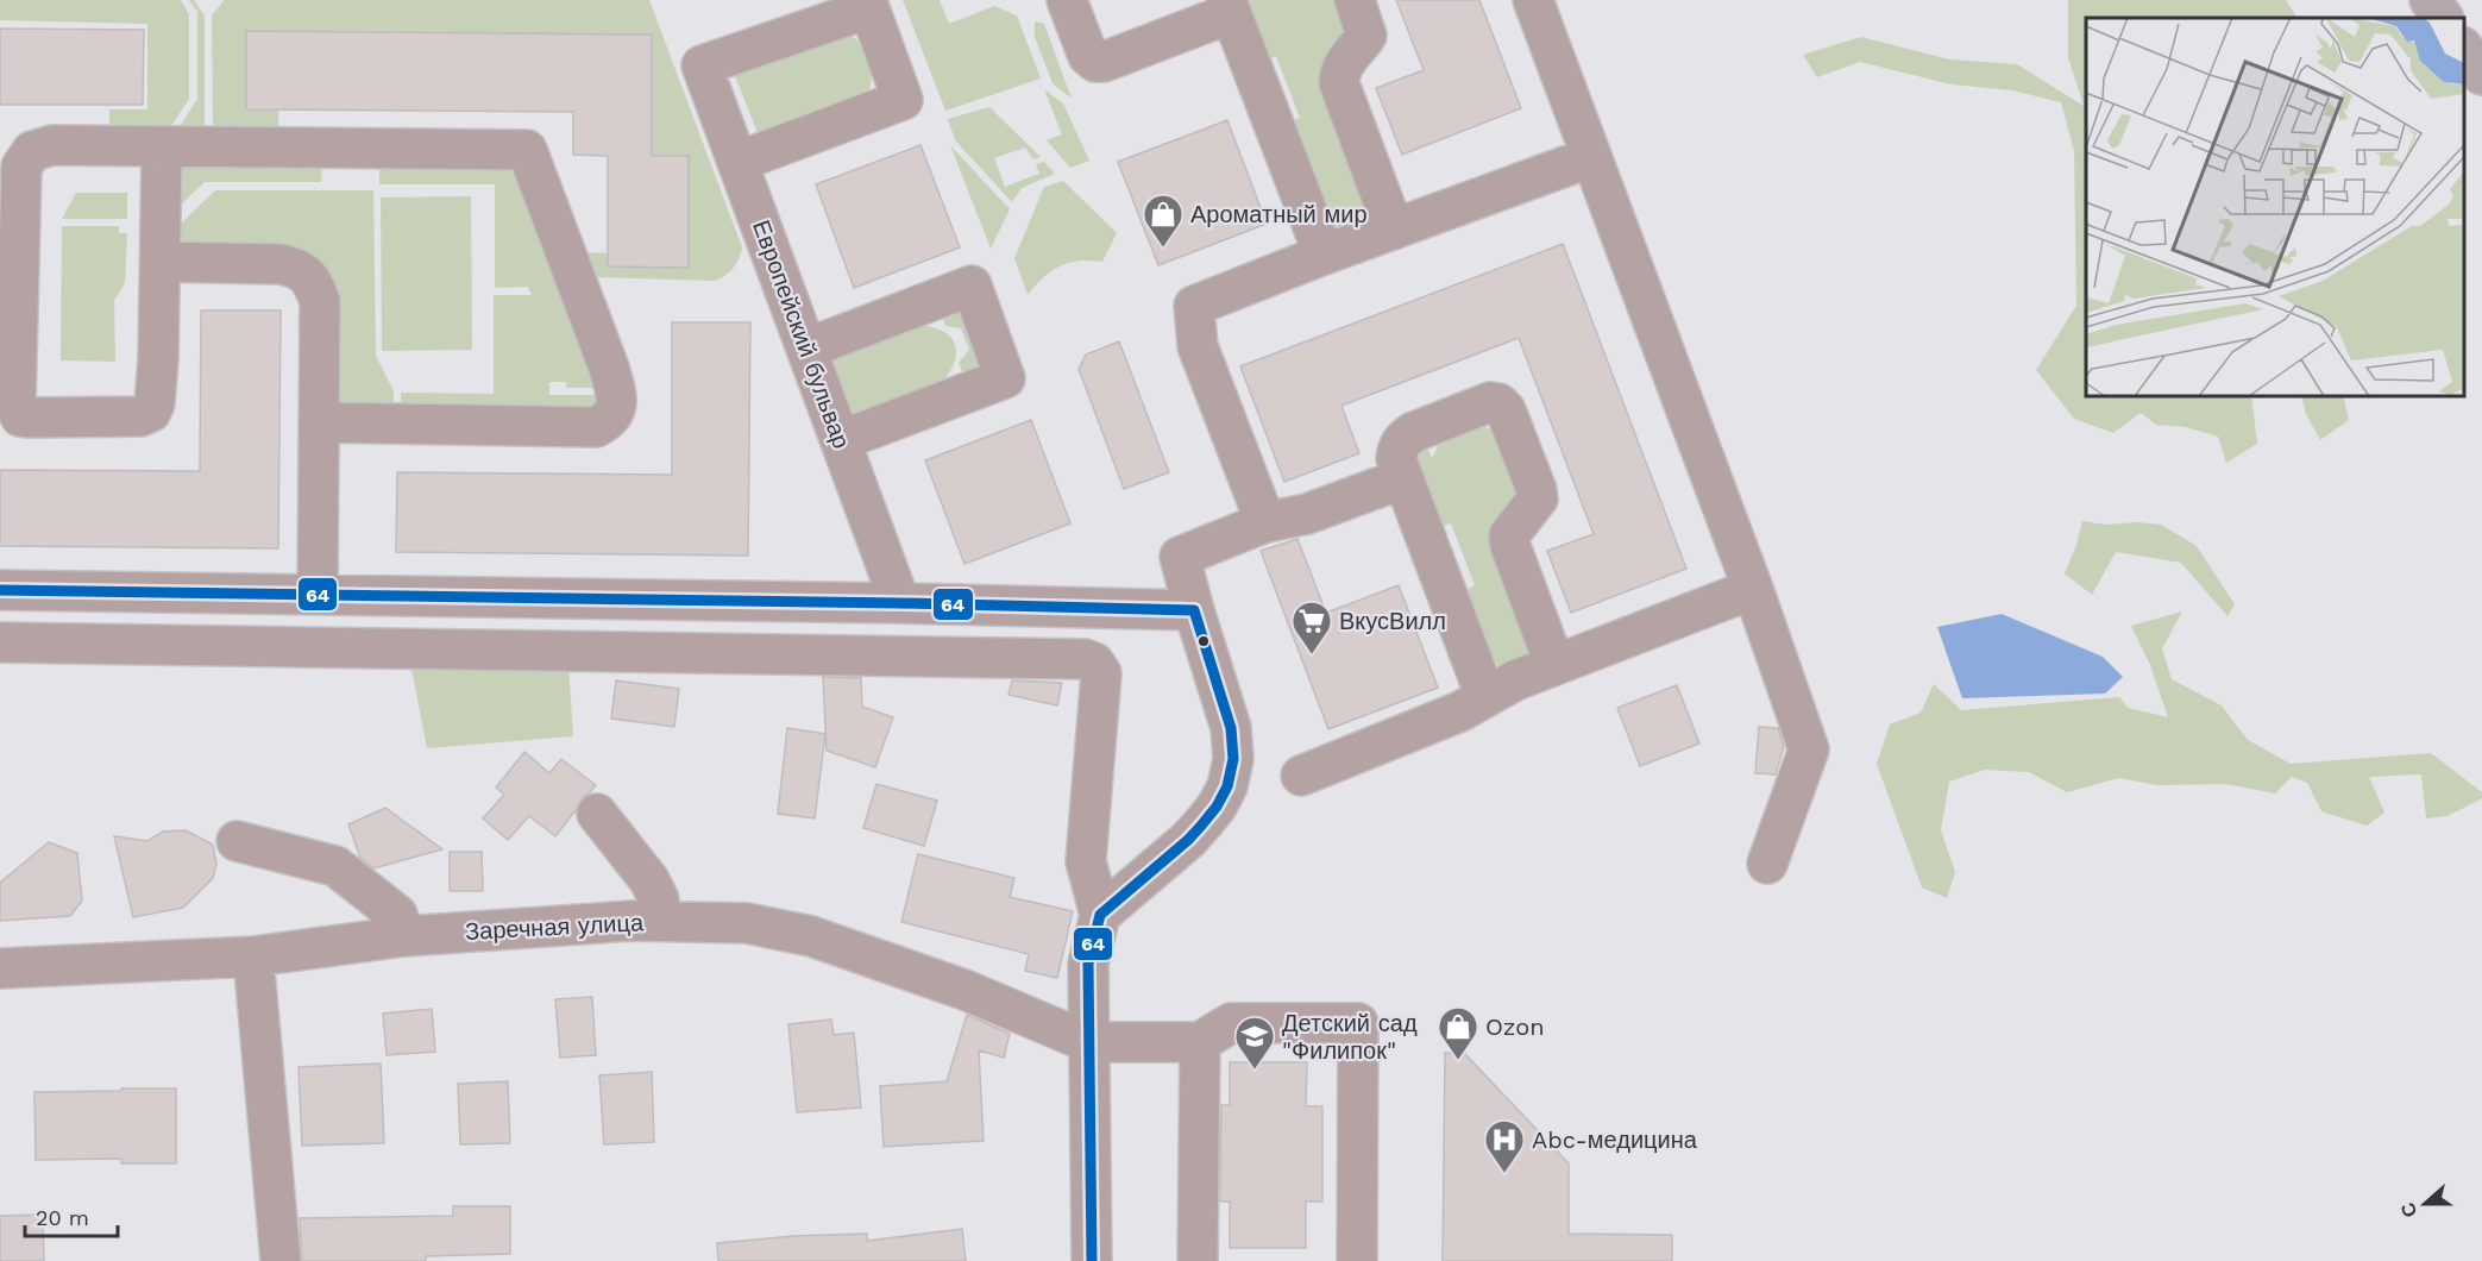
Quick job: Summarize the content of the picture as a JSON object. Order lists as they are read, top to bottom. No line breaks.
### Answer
{"streets":{"street":["Европейский бульвар","Заречная улица"]},"places":{"shop":["Ароматный мир","Ozon"],"supermarket":["ВкусВилл"],"school or university":["Детский сад \"Филипок\""],"hospital":["Abc-медицина"]},"lines":["transit line 64"],"scale_bar":"20 m","north":"left"}
